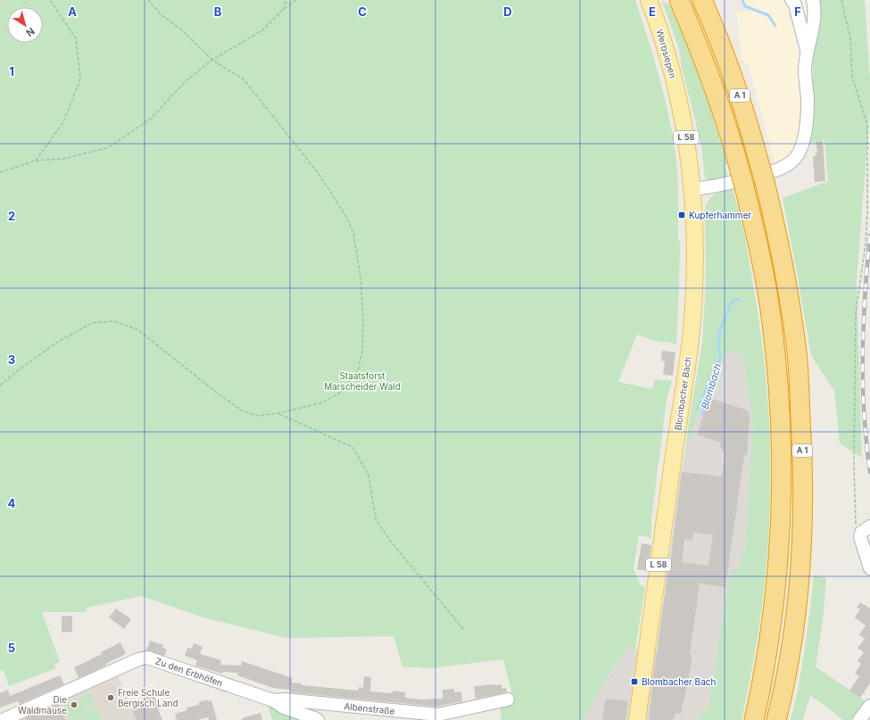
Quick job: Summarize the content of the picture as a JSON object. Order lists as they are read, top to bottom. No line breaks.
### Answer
{"streets":{"highway":["A 1"],"main road":["Werbsiepen","L 58","Blombacher Bach"],"street":["Zu den Erbhöfen","Albenstraße"]},"crossings":[["Werbsiepen","Blombacher Bach"],["Zu den Erbhöfen","Albenstraße"]],"water":["Blombach"],"parks":["Staatsforst Marscheider Wald"],"places":{"transit":["Kupferhammer","Blombacher Bach"],"other":["Freie Schule Bergisch Land","Die Waldmäuse"]},"north":"bottom right","grid":{"columns":["A","B","C","D","E","F"],"rows":["1","2","3","4","5"]}}
